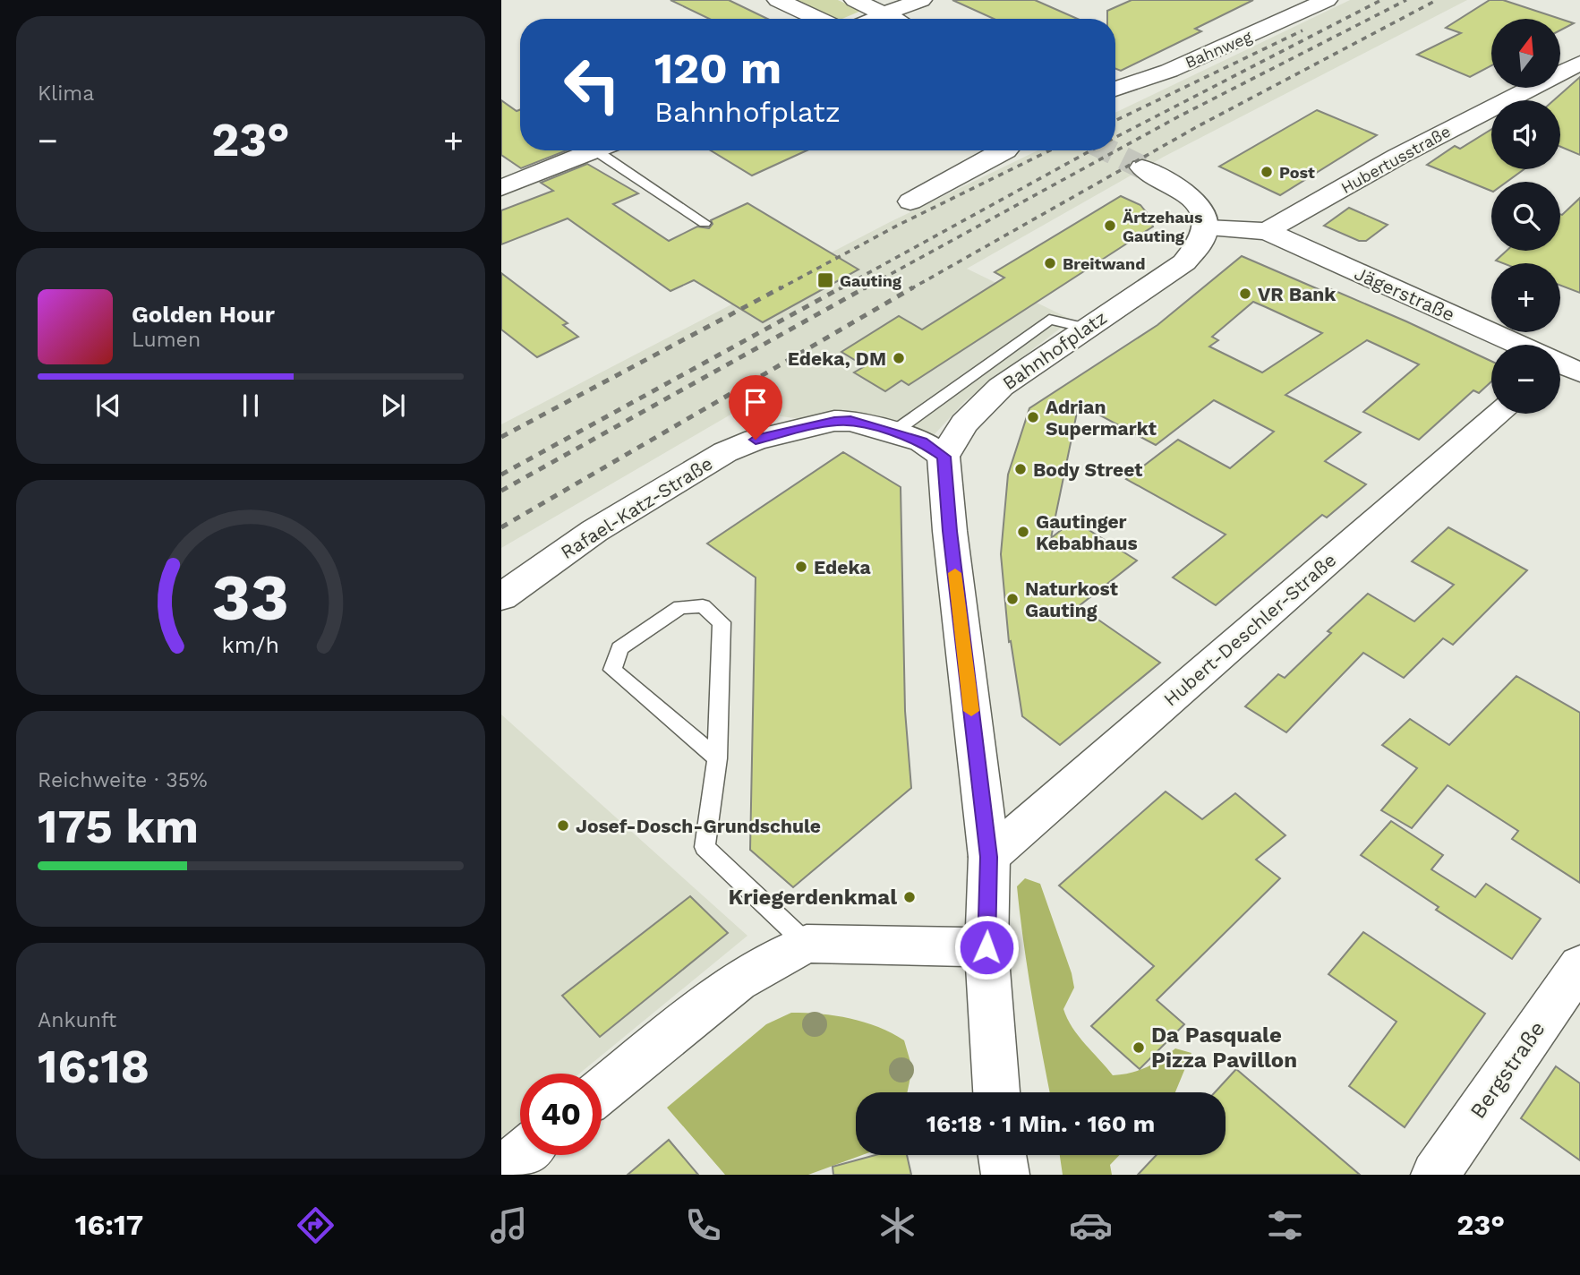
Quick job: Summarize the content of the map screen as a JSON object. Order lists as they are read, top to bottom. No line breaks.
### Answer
{"streets":{"street":["Bahnweg","Hubertusstraße","Jägerstraße","Bahnhofplatz","Rafael-Katz-Straße","Hubert-Deschler-Straße","Bergstraße"]},"crossings":[["Hubertusstraße","Jägerstraße"]],"places":{"other":["Post","Ärtzehaus Gauting","Breitwand","VR Bank","Edeka, DM","Adrian Supermarkt","Body Street","Gautinger Kebabhaus","Edeka","Naturkost Gauting","Josef-Dosch-Grundschule","Kriegerdenkmal","Da Pasquale Pizza Pavillon"],"transit":["Gauting"]},"north":"top","page":{"tile":["Klima",["Reichweite · 35%","175 km"],["Ankunft","16:18"]],"map_buttons":["+","−"],"turn":["120 m","Bahnhofplatz"],"heat":["−","23°","+"],"song":["Golden Hour","Lumen"],"limit":"40","trip":"16:18 · 1 Min. · 160 m","tabs":["16:17","23°"],"gauge":["33","km/h"]}}
